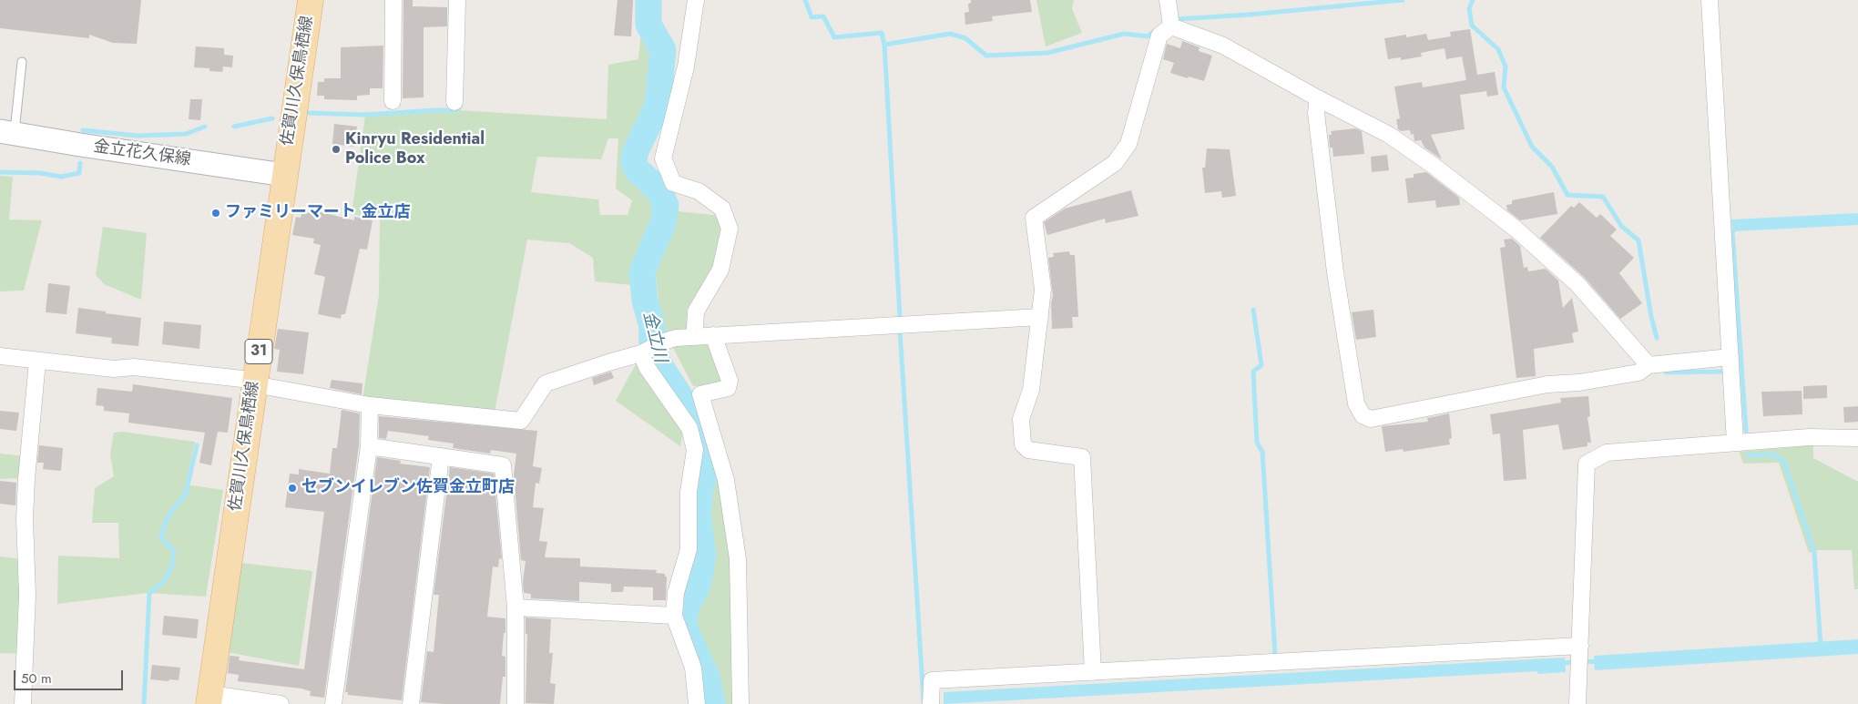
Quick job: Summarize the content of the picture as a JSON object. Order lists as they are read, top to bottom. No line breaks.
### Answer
{"streets":{"main road":["佐賀川久保鳥栖線","31"],"street":["金立花久保線"]},"crossings":[["佐賀川久保鳥栖線","金立花久保線"]],"water":["金立川"],"places":["Kinryu Residential Police Box","ファミリーマート 金立店","セブンイレブン佐賀金立町店"],"scale_bar":"50 m"}
